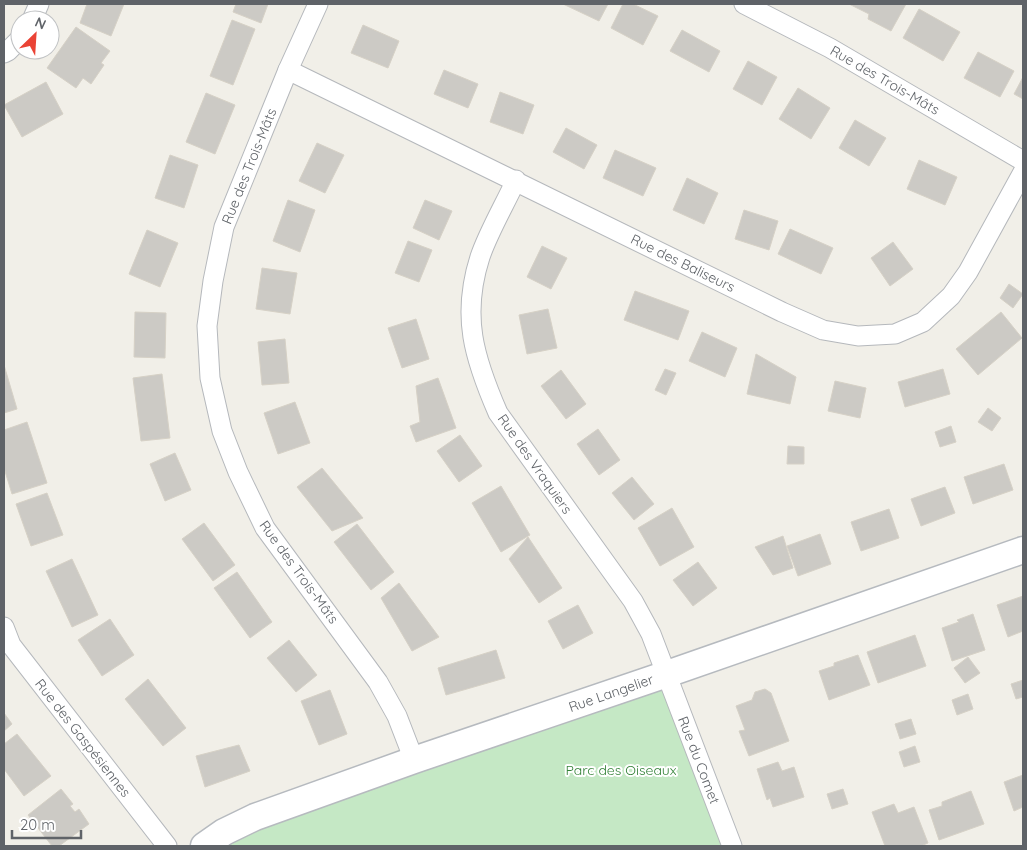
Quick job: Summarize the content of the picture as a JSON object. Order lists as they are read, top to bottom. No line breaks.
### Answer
{"streets":{"street":["Rue des Trois-Mâts","Rue des Baliseurs","Rue des Vraquiers","Rue Langelier","Rue des Gaspésiennes","Rue du Comet"]},"crossings":[["Rue des Trois-Mâts","Rue des Baliseurs"],["Rue des Trois-Mâts","Rue Langelier"],["Rue des Baliseurs","Rue des Vraquiers"],["Rue des Vraquiers","Rue Langelier"],["Rue des Vraquiers","Rue du Comet"],["Rue Langelier","Rue du Comet"]],"parks":["Parc des Oiseaux"],"scale_bar":"20 m","north":"top right"}
